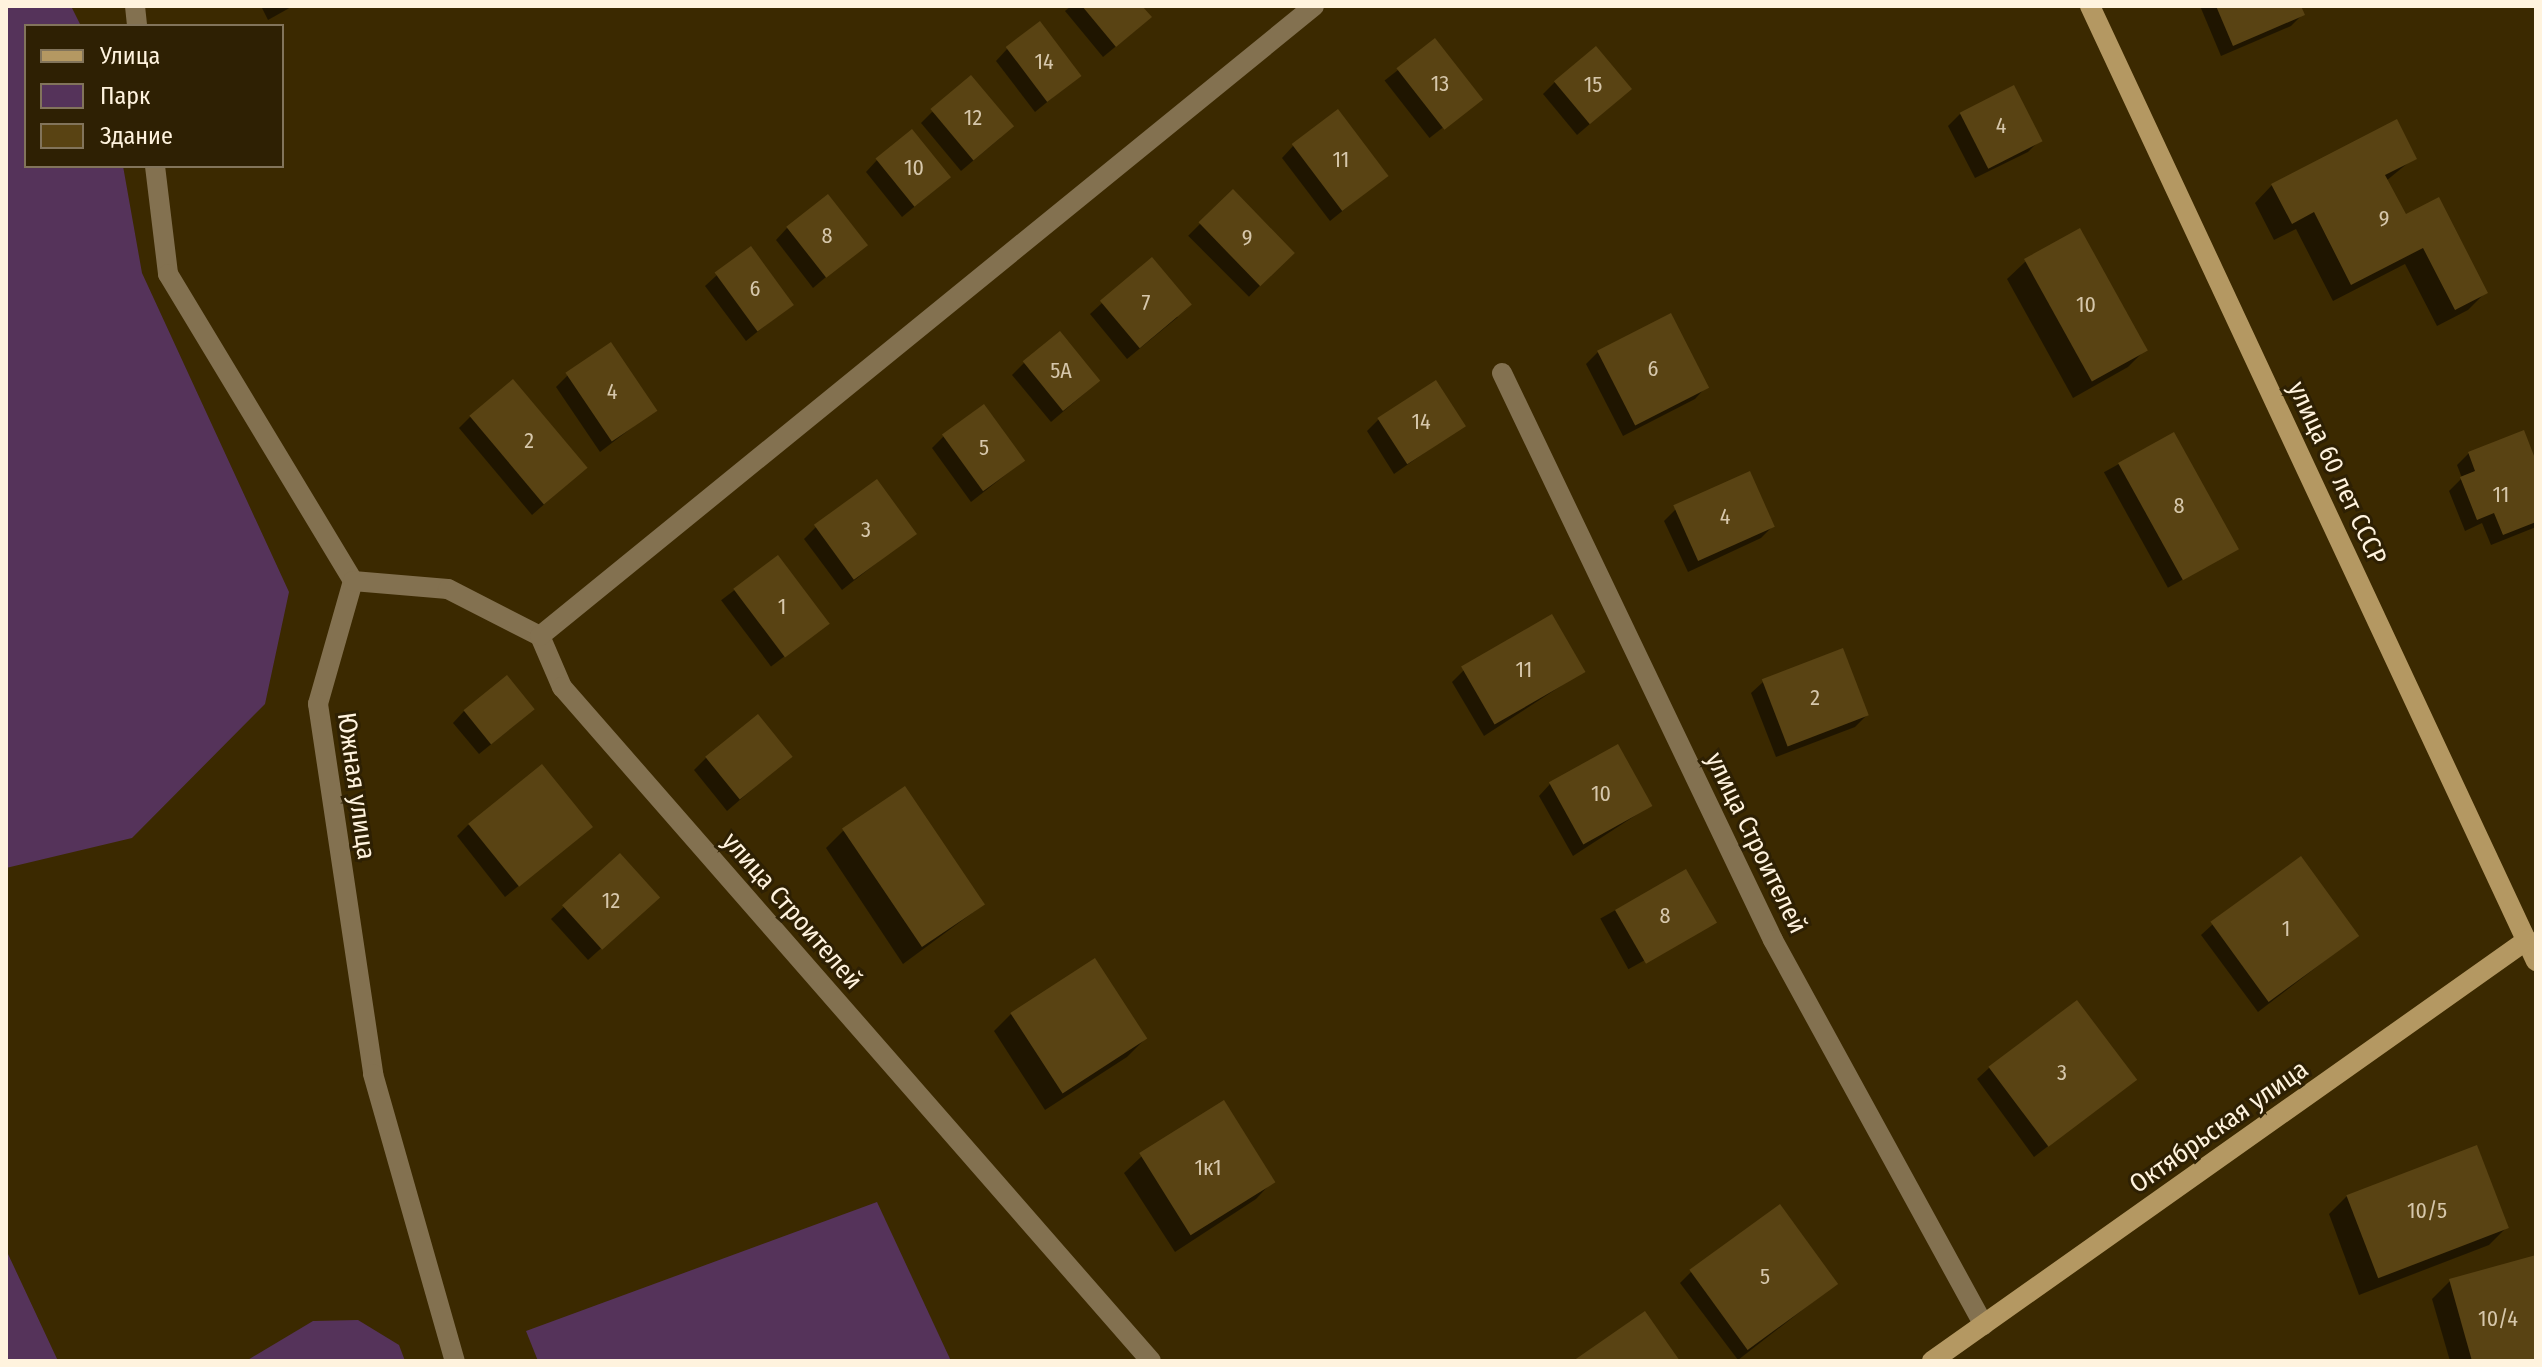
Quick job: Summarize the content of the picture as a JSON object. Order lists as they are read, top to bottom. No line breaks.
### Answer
{"streets":{"street":["улица 60 лет СССР","Южная улица","улица Строителей","Октябрьская улица"]},"crossings":[["улица 60 лет СССР","Октябрьская улица"],["улица Строителей","Октябрьская улица"]],"house_numbers":["14","13","15","12","4","11","10","9","8","9","6","7","10","6","5A","4","14","2","5","11","8","4","3","1","11","2","10","12","8","1","3","1к1","10/5","5","10/4"],"legend":["Улица","Парк","Здание"]}
